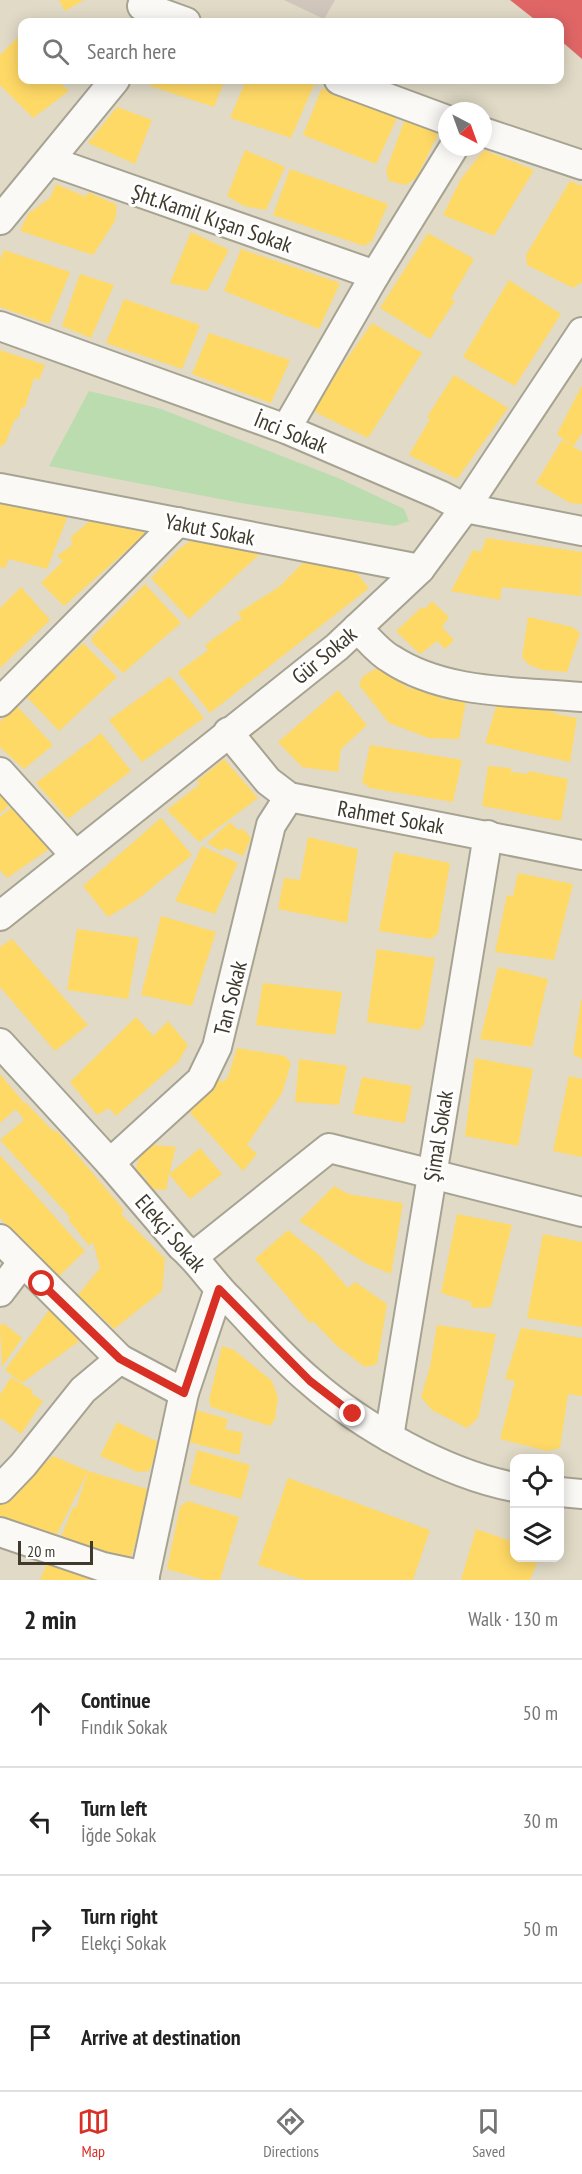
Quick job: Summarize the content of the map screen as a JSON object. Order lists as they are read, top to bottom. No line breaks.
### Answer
{"streets":{"street":["Şht.Kamil Kışan Sokak","İnci Sokak","Yakut Sokak","Gür Sokak","Rahmet Sokak","Tan Sokak","Şimal Sokak","Elekçi Sokak"]},"crossings":[["İnci Sokak","Gür Sokak"],["Yakut Sokak","Gür Sokak"],["Gür Sokak","Rahmet Sokak"],["Rahmet Sokak","Tan Sokak"],["Rahmet Sokak","Şimal Sokak"],["Tan Sokak","Elekçi Sokak"],["Şimal Sokak","Elekçi Sokak"]],"scale_bar":"20 m","north":"bottom right","page":{"search":"Search here","scale":"20 m","heading":["2 min","Walk · 130 m"],"list":[["Continue","Fındık Sokak","50 m"],["Turn left","İğde Sokak","30 m"],["Turn right","Elekçi Sokak","50 m"],"Arrive at destination"],"nav":["Map","Directions","Saved"]}}
